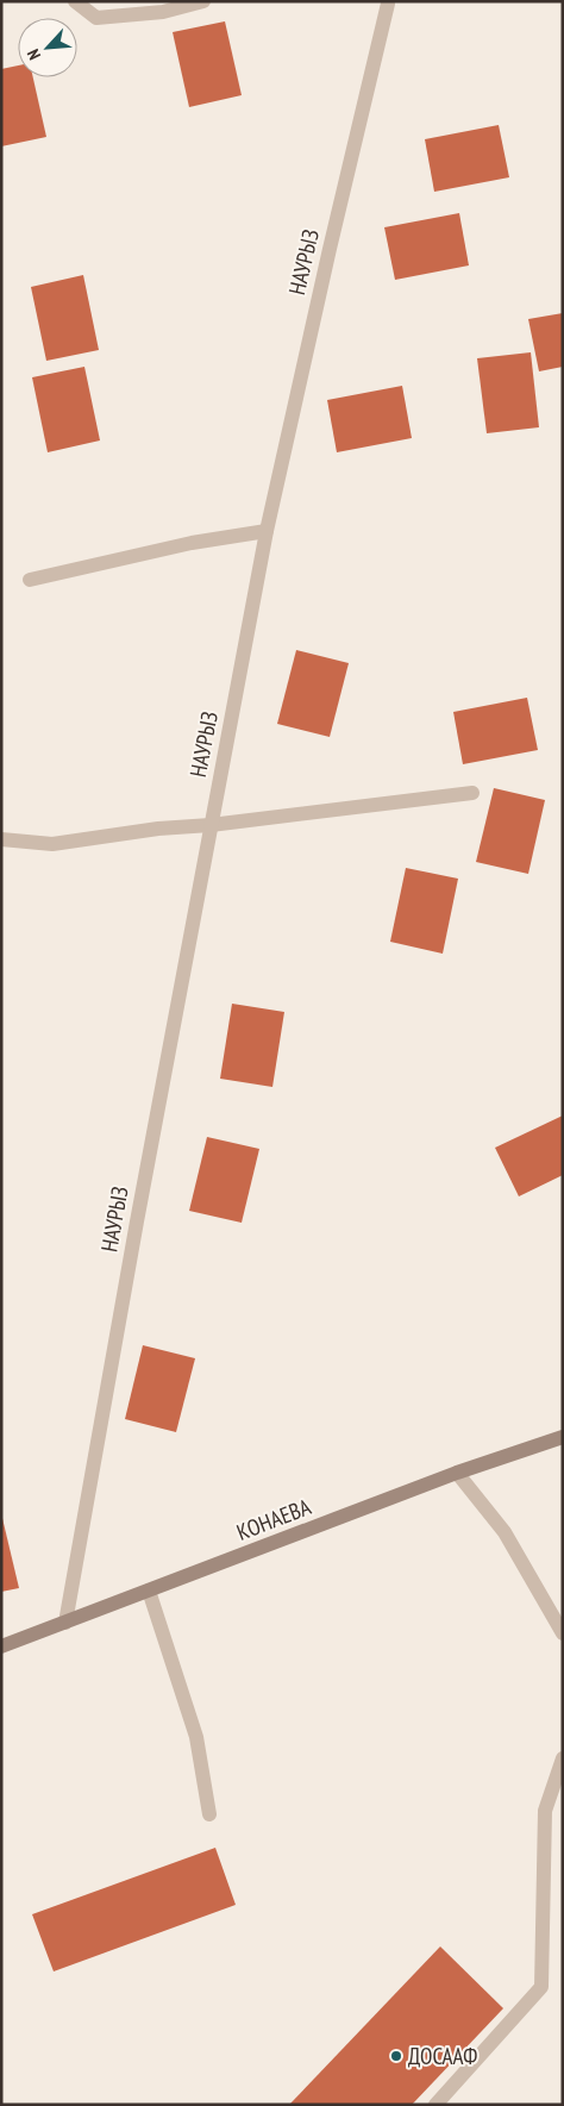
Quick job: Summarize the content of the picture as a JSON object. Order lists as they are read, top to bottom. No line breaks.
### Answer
{"streets":{"main road":["КОНАЕВА"],"street":["НАУРЫЗ"]},"crossings":[["НАУРЫЗ","КОНАЕВА"]],"places":["ДОСААФ"],"north":"bottom left"}
